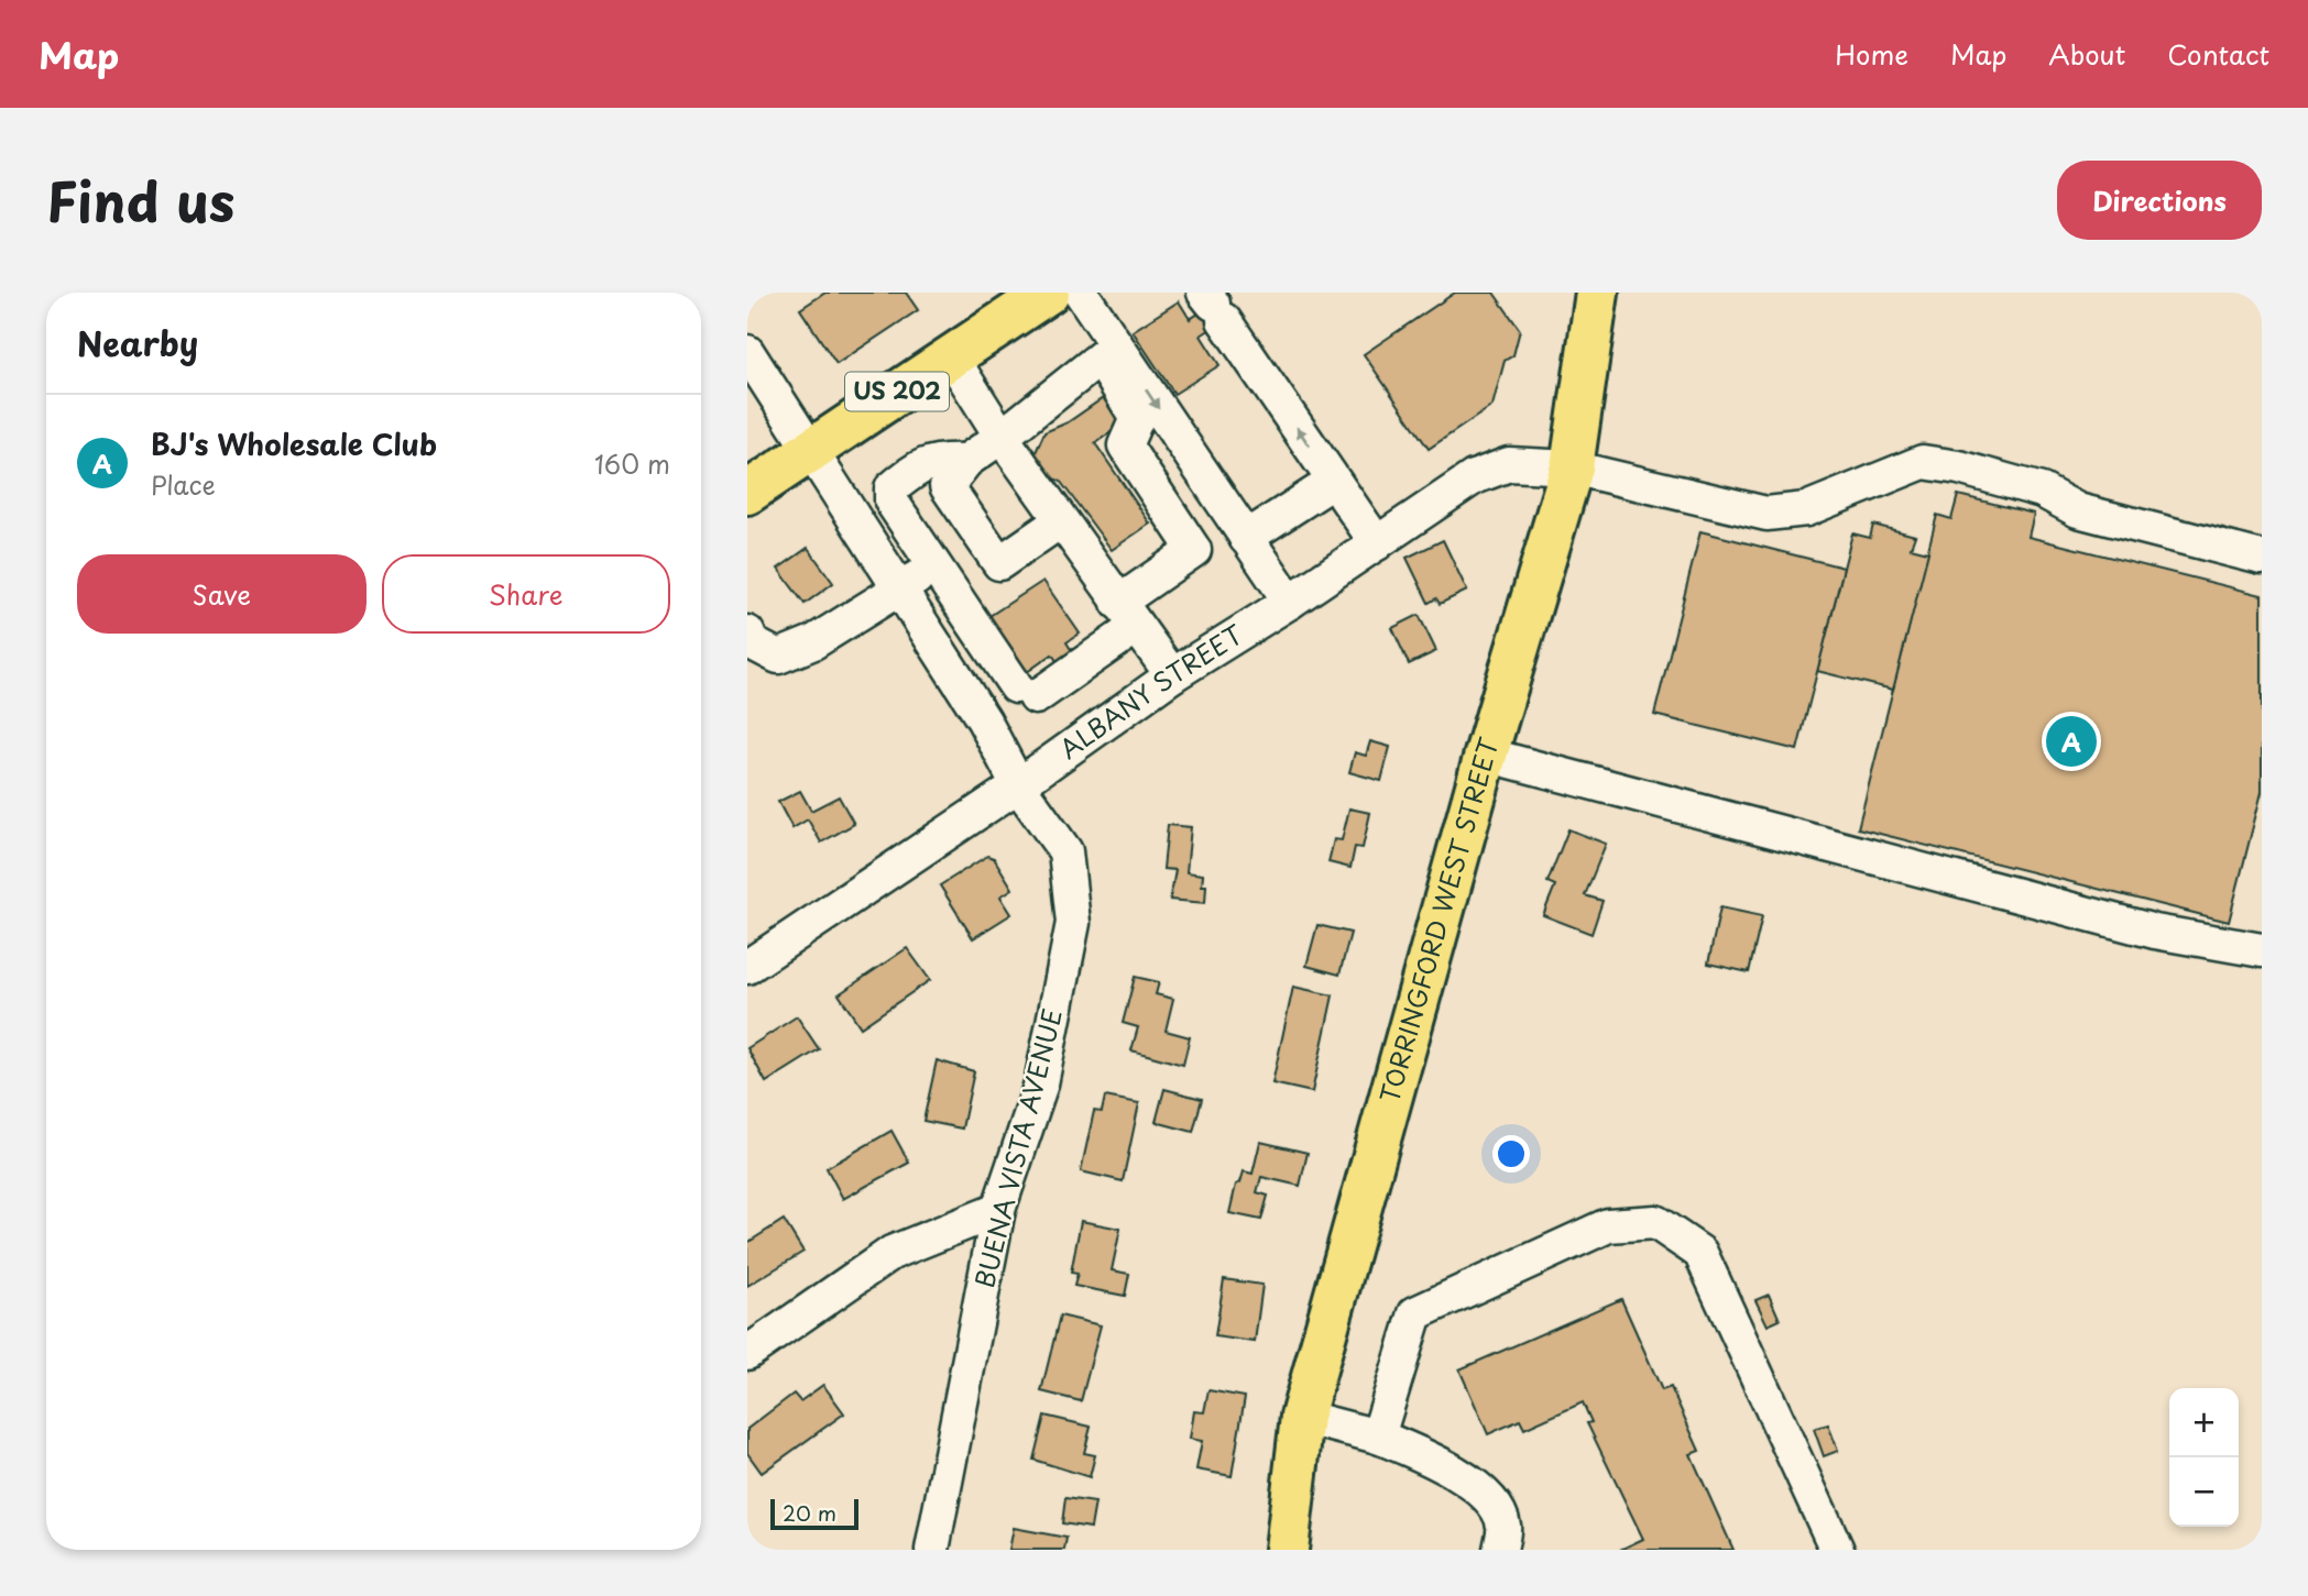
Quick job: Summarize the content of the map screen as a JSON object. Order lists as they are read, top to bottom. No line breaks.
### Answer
{"streets":{"main road":["US 202","TORRINGFORD WEST STREET"],"street":["ALBANY STREET","BUENA VISTA AVENUE"]},"crossings":[["US 202","BUENA VISTA AVENUE"],["ALBANY STREET","TORRINGFORD WEST STREET"],["ALBANY STREET","BUENA VISTA AVENUE"]],"scale_bar":"20 m","page":{"header":"Map","nav":["Home","Map","About","Contact"],"title":"Find us","buttons":["Directions",["Save","Share"]],"heading":"Nearby","list":[{"mark":"A","name":"BJ's Wholesale Club","note":"Place","value":"160 m"}],"pins":"A","map_buttons":["+","−"],"scale":"20 m"}}
